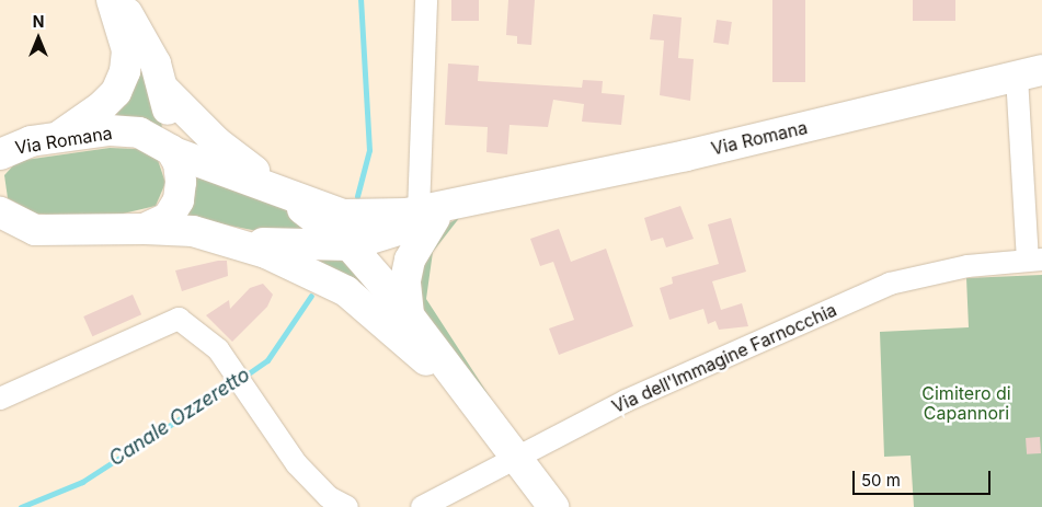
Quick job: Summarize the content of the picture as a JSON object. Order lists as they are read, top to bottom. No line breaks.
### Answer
{"streets":{"street":["Via Romana","Via dell'Immagine Farnocchia"]},"water":["Canale Ozzeretto"],"parks":["Cimitero di Capannori"],"scale_bar":"50 m","north":"top"}
